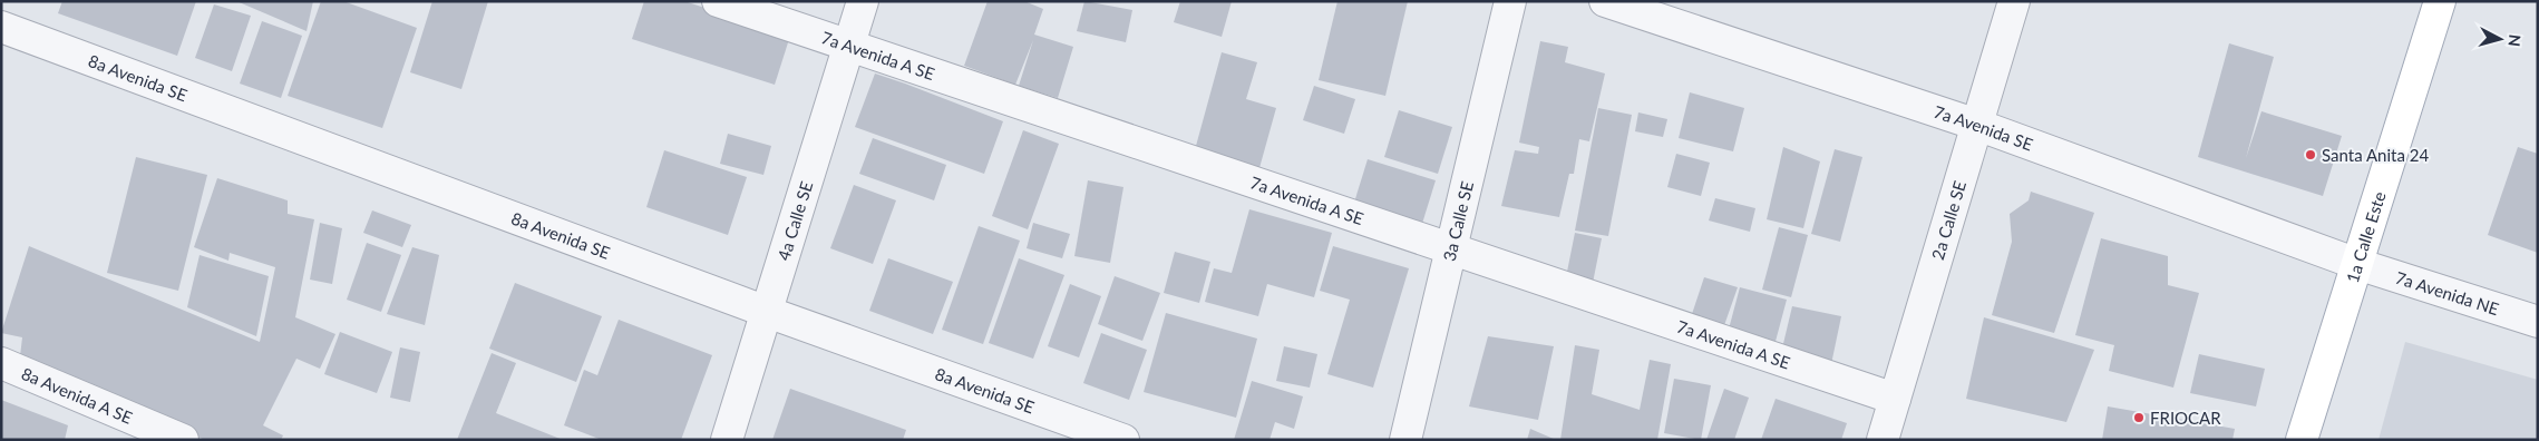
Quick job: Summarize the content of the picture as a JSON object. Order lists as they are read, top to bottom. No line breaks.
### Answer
{"streets":{"main road":["1a Calle Este"],"street":["7a Avenida A SE","8a Avenida SE","7a Avenida SE","4a Calle SE","3a Calle SE","2a Calle SE","7a Avenida NE","8a Avenida A SE"]},"crossings":[["7a Avenida A SE","4a Calle SE"],["7a Avenida A SE","3a Calle SE"],["7a Avenida A SE","2a Calle SE"],["8a Avenida SE","4a Calle SE"],["7a Avenida SE","2a Calle SE"],["7a Avenida SE","1a Calle Este"],["7a Avenida SE","7a Avenida NE"],["1a Calle Este","7a Avenida NE"]],"places":["Santa Anita 24","FRIOCAR"],"north":"right"}
